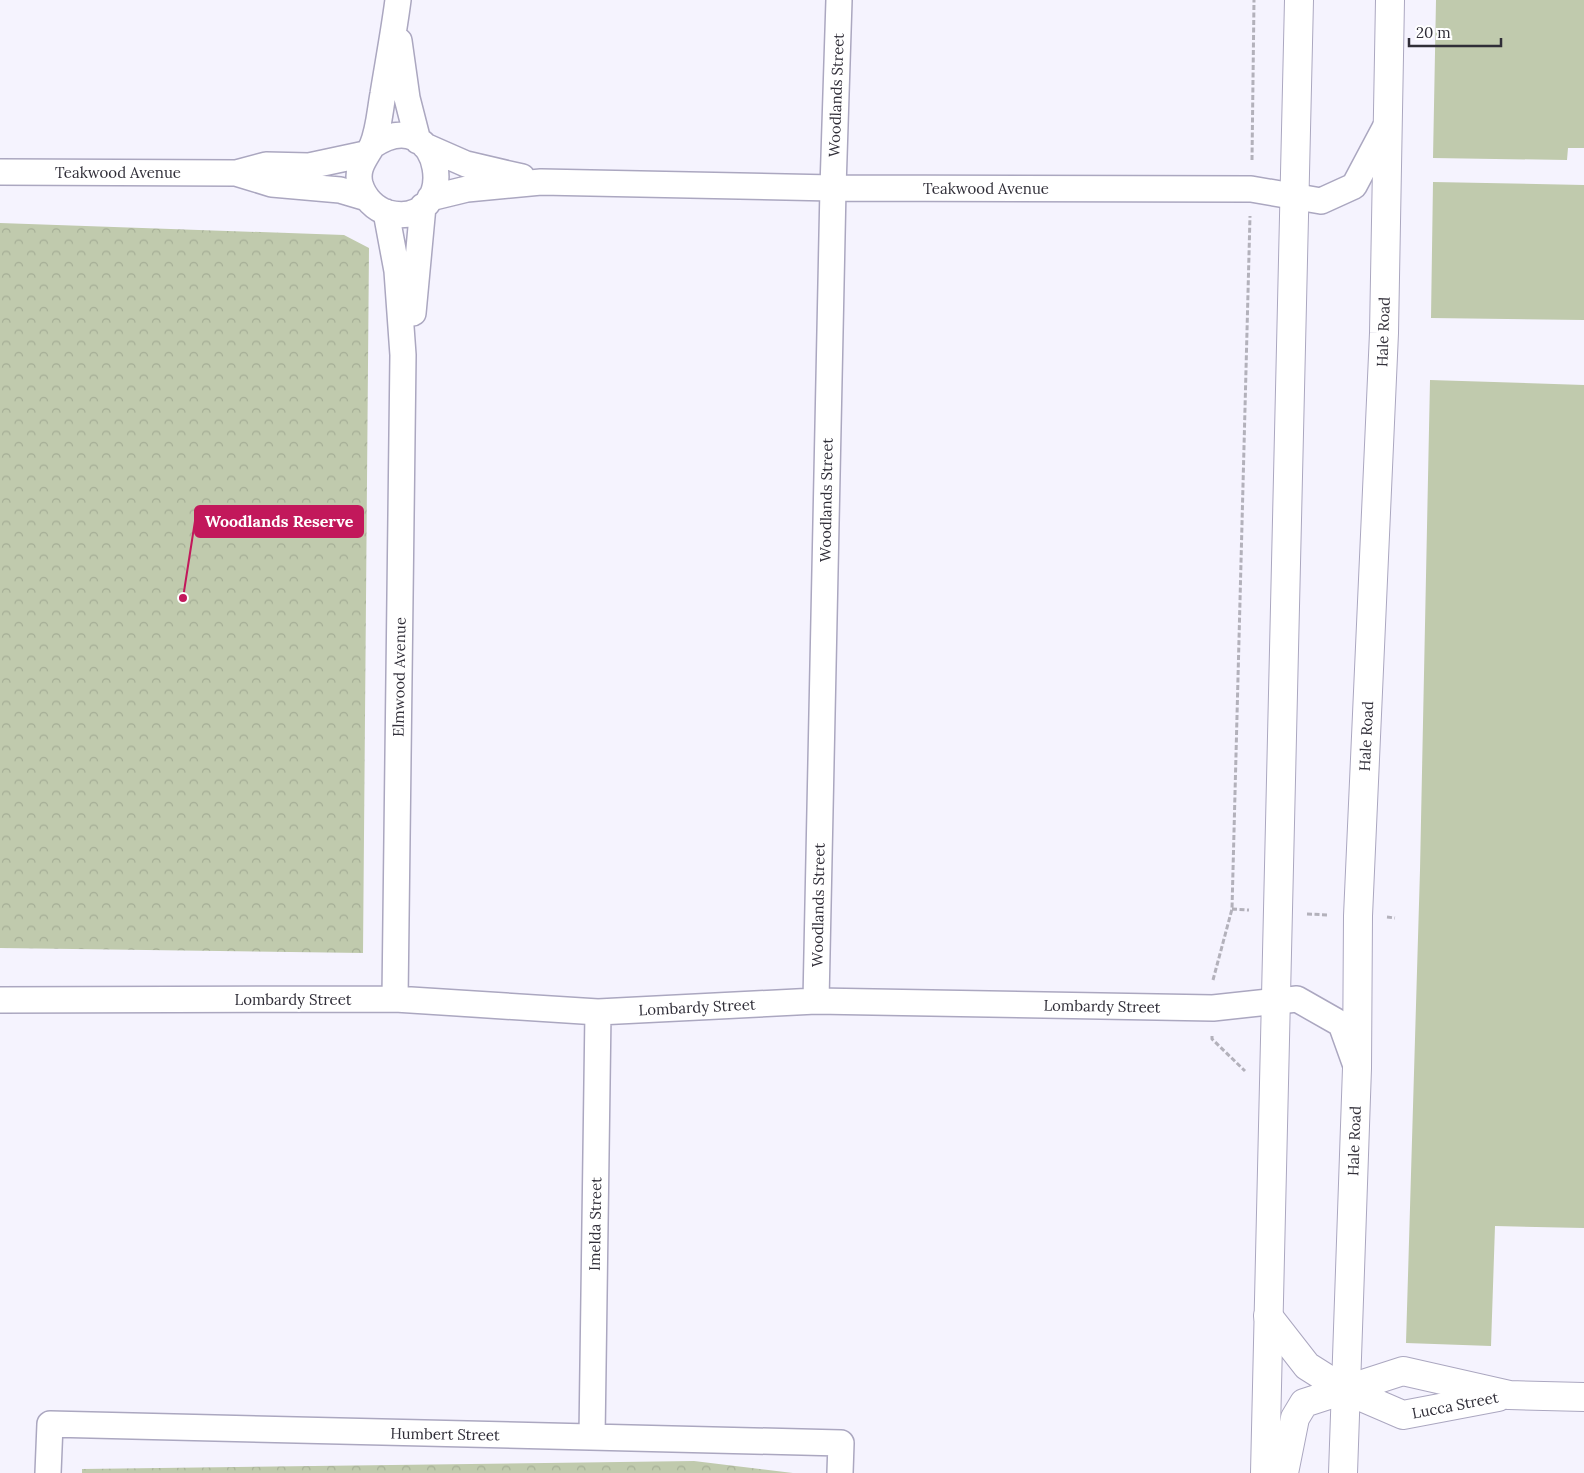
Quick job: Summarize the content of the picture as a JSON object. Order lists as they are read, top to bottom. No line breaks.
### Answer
{"streets":{"main road":["Hale Road","Lucca Street"],"street":["Woodlands Street","Teakwood Avenue","Elmwood Avenue","Lombardy Street","Imelda Street","Humbert Street"]},"crossings":[["Woodlands Street","Teakwood Avenue"],["Woodlands Street","Lombardy Street"],["Teakwood Avenue","Hale Road"],["Teakwood Avenue","Elmwood Avenue"],["Hale Road","Lombardy Street"],["Hale Road","Lucca Street"],["Elmwood Avenue","Lombardy Street"],["Lombardy Street","Imelda Street"],["Imelda Street","Humbert Street"]],"places":["Woodlands Reserve"],"scale_bar":"20 m"}
